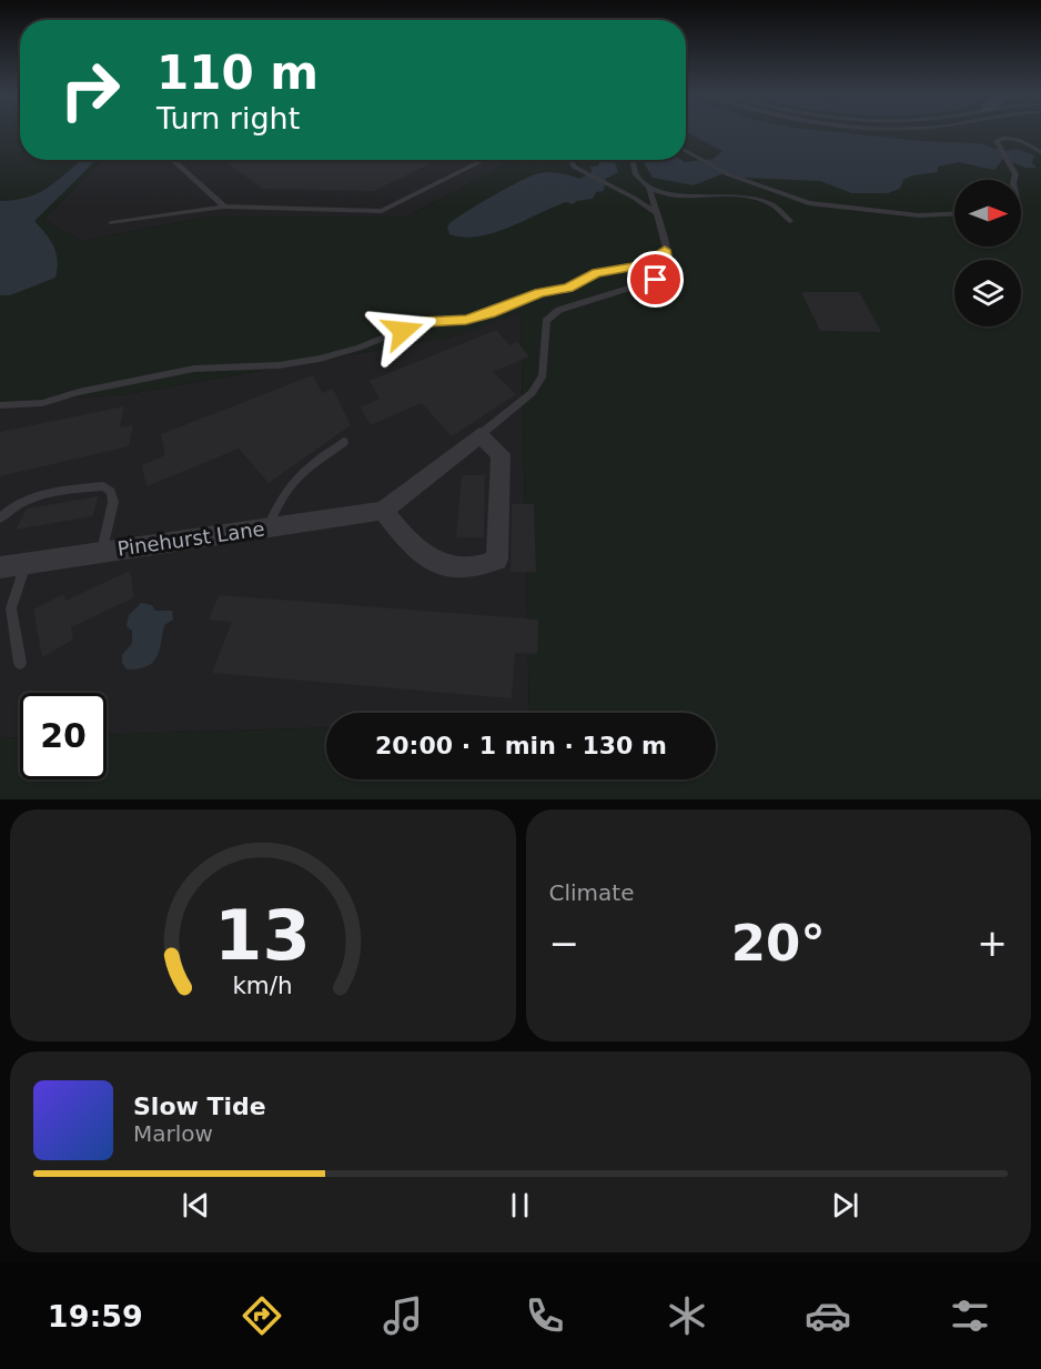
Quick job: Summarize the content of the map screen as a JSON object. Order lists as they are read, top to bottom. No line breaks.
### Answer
{"streets":{"street":["Pinehurst Lane"]},"north":"right","page":{"turn":["110 m","Turn right"],"limit":"20","trip":"20:00 · 1 min · 130 m","tile":"Climate","heat":["−","20°","+"],"song":["Slow Tide","Marlow"],"tabs":"19:59","gauge":["13","km/h"]}}
